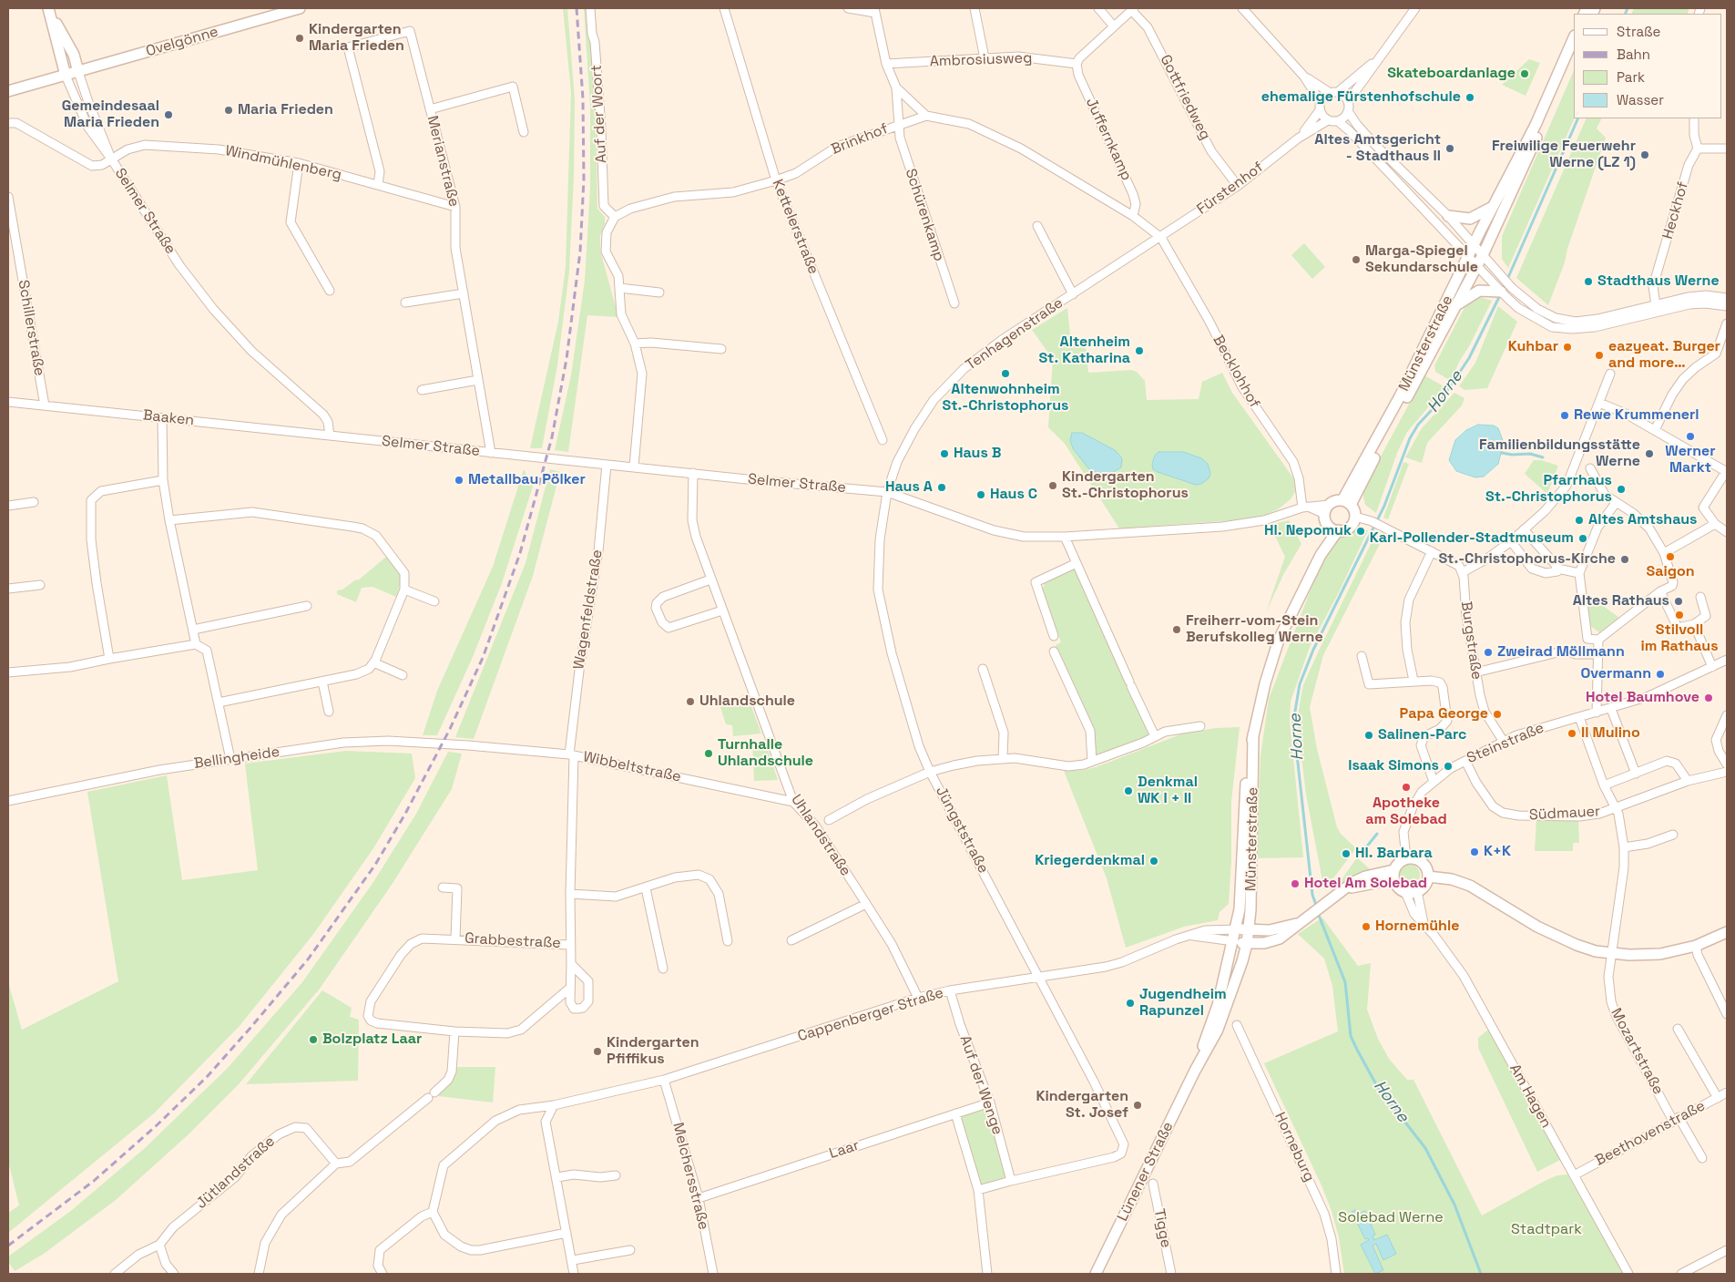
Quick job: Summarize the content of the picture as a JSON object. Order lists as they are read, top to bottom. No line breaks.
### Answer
{"streets":{"main road":["Ovelgönne","Münsterstraße","Lünener Straße"],"street":["Ambrosiusweg","Gottfriedweg","Auf der Woort","Brinkhof","Juffernkamp","Merianstraße","Windmühlenberg","Fürstenhof","Heckhof","Selmer Straße","Schürenkamp","Kettelerstraße","Schillerstraße","Tenhagenstraße","Becklohhof","Baaken","Wagenfeldstraße","Burgstraße","Steinstraße","Bellingheide","Wibbeltstraße","Südmauer","Jüngststraße","Uhlandstraße","Grabbestraße","Cappenberger Straße","Mozartstraße","Auf der Wenge","Am Hagen","Beethovenstraße","Horneburg","Laar","Jütlandstraße","Melchersstraße","Tigge"]},"crossings":[["Ovelgönne","Selmer Straße"],["Ambrosiusweg","Juffernkamp"],["Gottfriedweg","Fürstenhof"],["Auf der Woort","Brinkhof"],["Brinkhof","Juffernkamp"],["Brinkhof","Fürstenhof"],["Brinkhof","Schürenkamp"],["Brinkhof","Kettelerstraße"],["Brinkhof","Tenhagenstraße"],["Brinkhof","Becklohhof"],["Merianstraße","Windmühlenberg"],["Merianstraße","Selmer Straße"],["Windmühlenberg","Selmer Straße"],["Fürstenhof","Tenhagenstraße"],["Fürstenhof","Becklohhof"],["Selmer Straße","Tenhagenstraße"],["Selmer Straße","Baaken"],["Selmer Straße","Wagenfeldstraße"],["Selmer Straße","Jüngststraße"],["Selmer Straße","Uhlandstraße"],["Schillerstraße","Baaken"],["Tenhagenstraße","Becklohhof"],["Tenhagenstraße","Jüngststraße"],["Münsterstraße","Cappenberger Straße"],["Münsterstraße","Lünener Straße"],["Wagenfeldstraße","Wibbeltstraße"],["Wagenfeldstraße","Grabbestraße"],["Burgstraße","Steinstraße"],["Steinstraße","Südmauer"],["Steinstraße","Mozartstraße"],["Steinstraße","Am Hagen"],["Bellingheide","Wibbeltstraße"],["Wibbeltstraße","Uhlandstraße"],["Südmauer","Mozartstraße"],["Jüngststraße","Cappenberger Straße"],["Jüngststraße","Auf der Wenge"],["Uhlandstraße","Cappenberger Straße"],["Cappenberger Straße","Auf der Wenge"],["Cappenberger Straße","Lünener Straße"],["Cappenberger Straße","Melchersstraße"],["Mozartstraße","Beethovenstraße"],["Auf der Wenge","Laar"],["Am Hagen","Beethovenstraße"],["Laar","Melchersstraße"]],"water":["Horne"],"parks":["Solebad Werne","Stadtpark"],"places":["Kindergarten Maria Frieden","Skateboardanlage","ehemalige Fürstenhofschule","Maria Frieden","Gemeindesaal Maria Frieden","Altes Amtsgericht - Stadthaus II","Freiwilige Feuerwehr Werne (LZ 1)","Marga-Spiegel Sekundarschule","Stadthaus Werne","Kuhbar","Altenheim St. Katharina","eazyeat. Burger and more…","Altenwohnheim St.-Christophorus","Rewe Krummenerl","Werner Markt","Haus B","Familienbildungsstätte Werne","Metallbau Pölker","Kindergarten St.-Christophorus","Haus A","Pfarrhaus St.-Christophorus","Haus C","Altes Amtshaus","Hl. Nepomuk","Karl-Pollender-Stadtmuseum","Saigon","St.-Christophorus-Kirche","Altes Rathaus","Stilvoll im Rathaus","Freiherr-vom-Stein Berufskolleg Werne","Zweirad Möllmann","Overmann","Hotel Baumhove","Uhlandschule","Papa George","Il Mulino","Salinen-Parc","Turnhalle Uhlandschule","Isaak Simons","Apotheke am Solebad","Denkmal WK I + II","K+K","Hl. Barbara","Kriegerdenkmal","Hotel Am Solebad","Hornemühle","Jugendheim Rapunzel","Bolzplatz Laar","Kindergarten Pfiffikus","Kindergarten St. Josef"],"legend":["Straße","Bahn","Park","Wasser"]}
